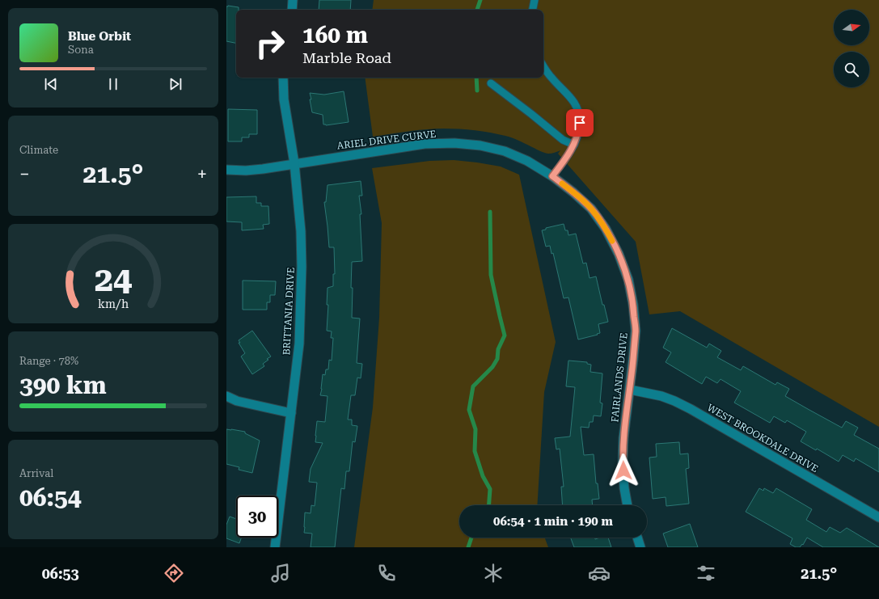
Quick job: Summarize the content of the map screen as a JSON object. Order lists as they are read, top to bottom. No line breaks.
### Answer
{"streets":{"street":["ARIEL DRIVE CURVE","BRITTANIA DRIVE","FAIRLANDS DRIVE","WEST BROOKDALE DRIVE"]},"crossings":[["ARIEL DRIVE CURVE","BRITTANIA DRIVE"],["ARIEL DRIVE CURVE","FAIRLANDS DRIVE"],["FAIRLANDS DRIVE","WEST BROOKDALE DRIVE"]],"north":"right","page":{"turn":["160 m","Marble Road"],"song":["Blue Orbit","Sona"],"tile":["Climate",["Range · 78%","390 km"],["Arrival","06:54"]],"heat":["−","21.5°","+"],"limit":"30","trip":"06:54 · 1 min · 190 m","tabs":["06:53","21.5°"],"gauge":["24","km/h"]}}
